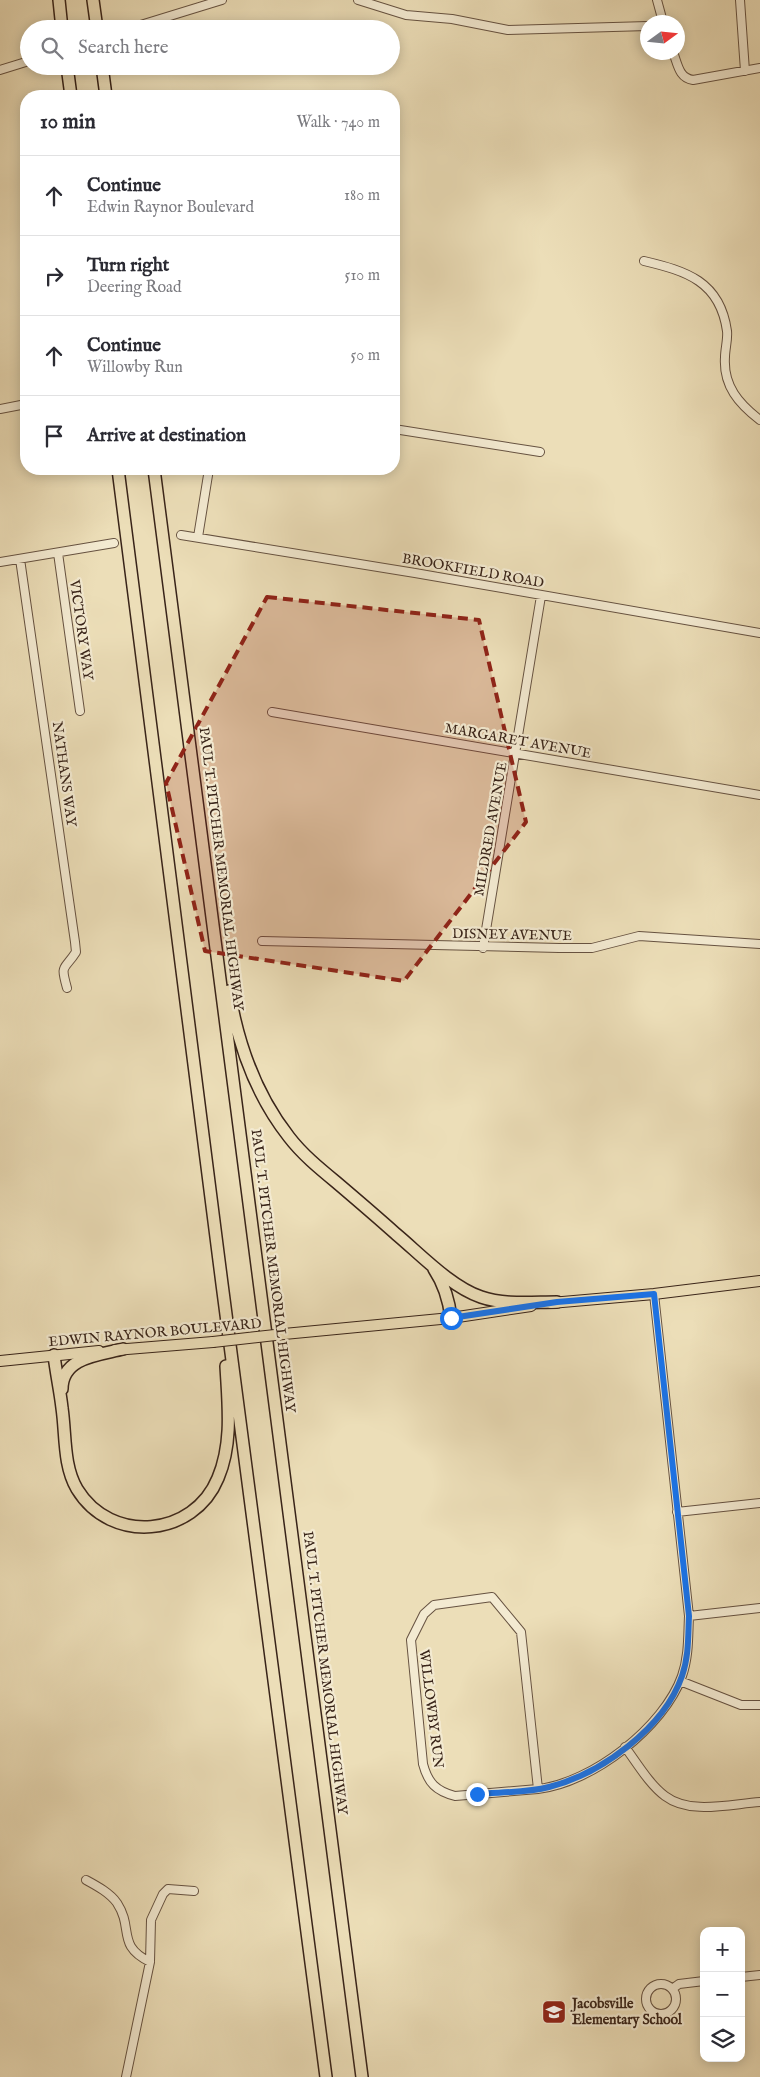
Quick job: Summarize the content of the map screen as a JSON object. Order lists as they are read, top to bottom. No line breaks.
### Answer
{"streets":{"highway":["PAUL T. PITCHER MEMORIAL HIGHWAY"],"main road":["EDWIN RAYNOR BOULEVARD"],"street":["BROOKFIELD ROAD","VICTORY WAY","MARGARET AVENUE","NATHANS WAY","MILDRED AVENUE","DISNEY AVENUE","WILLOWBY RUN"]},"crossings":[["BROOKFIELD ROAD","MILDRED AVENUE"],["MARGARET AVENUE","MILDRED AVENUE"],["MILDRED AVENUE","DISNEY AVENUE"]],"places":{"school or university":["Jacobsville Elementary School"]},"north":"right","page":{"search":"Search here","heading":["10 min","Walk · 740 m"],"list":[["Continue","Edwin Raynor Boulevard","180 m"],["Turn right","Deering Road","510 m"],["Continue","Willowby Run","50 m"],"Arrive at destination"],"map_buttons":["+","−"]}}
